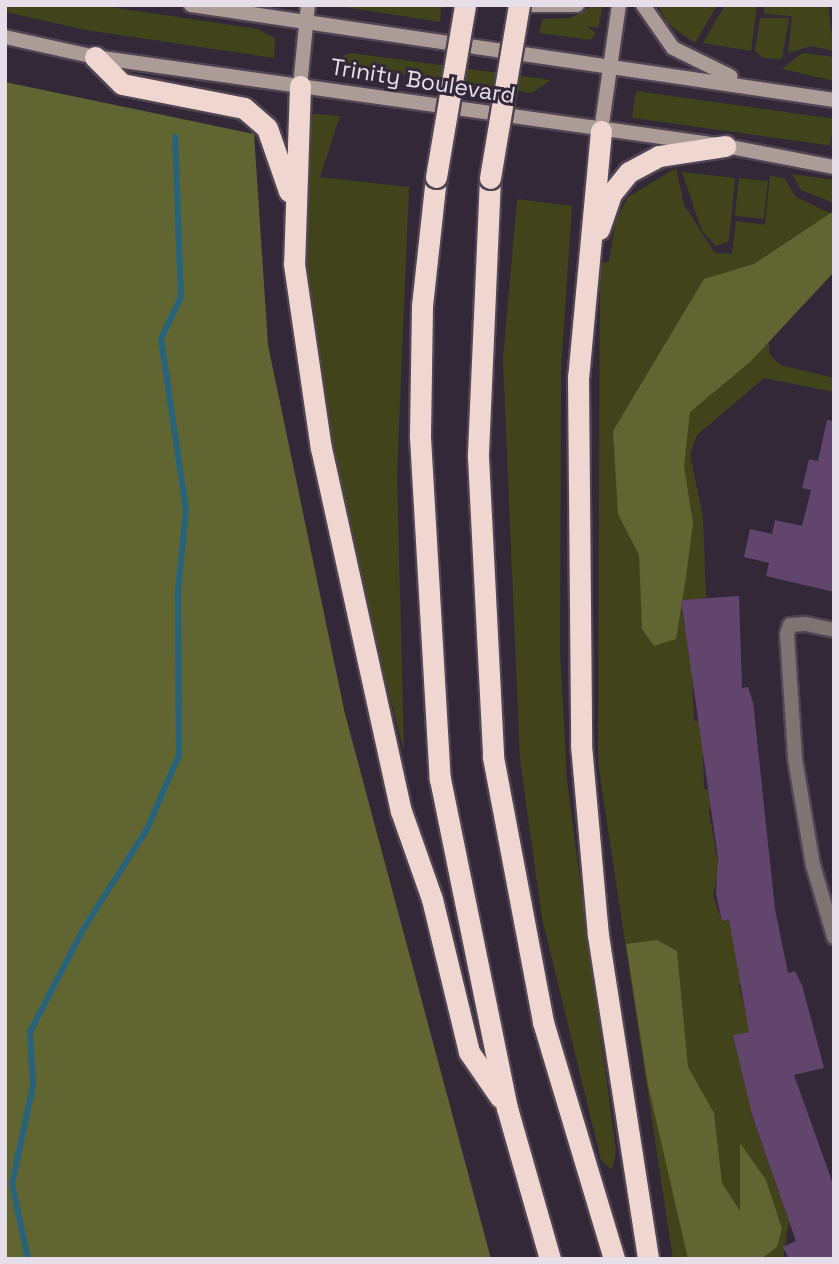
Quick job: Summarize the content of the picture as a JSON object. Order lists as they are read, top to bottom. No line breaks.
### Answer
{"streets":{"main road":["Trinity Boulevard"]}}
